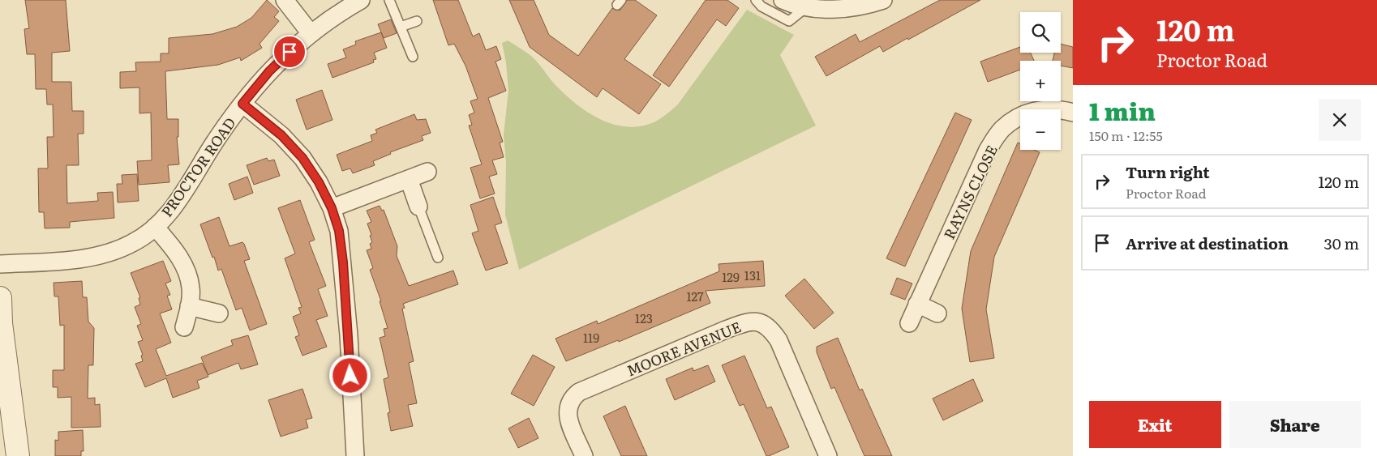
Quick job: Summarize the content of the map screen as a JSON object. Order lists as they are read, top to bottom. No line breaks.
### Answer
{"streets":{"street":["PROCTOR ROAD","RAYNS CLOSE","MOORE AVENUE"]},"house_numbers":["131","129","127","123","119"],"page":{"turn":["120 m","Proctor Road"],"map_buttons":["+","−"],"heading":["1 min","150 m · 12:55"],"list":[{"name":"Turn right","note":"Proctor Road","value":"120 m"},{"name":"Arrive at destination","value":"30 m"}],"buttons":["Exit","Share"]}}
